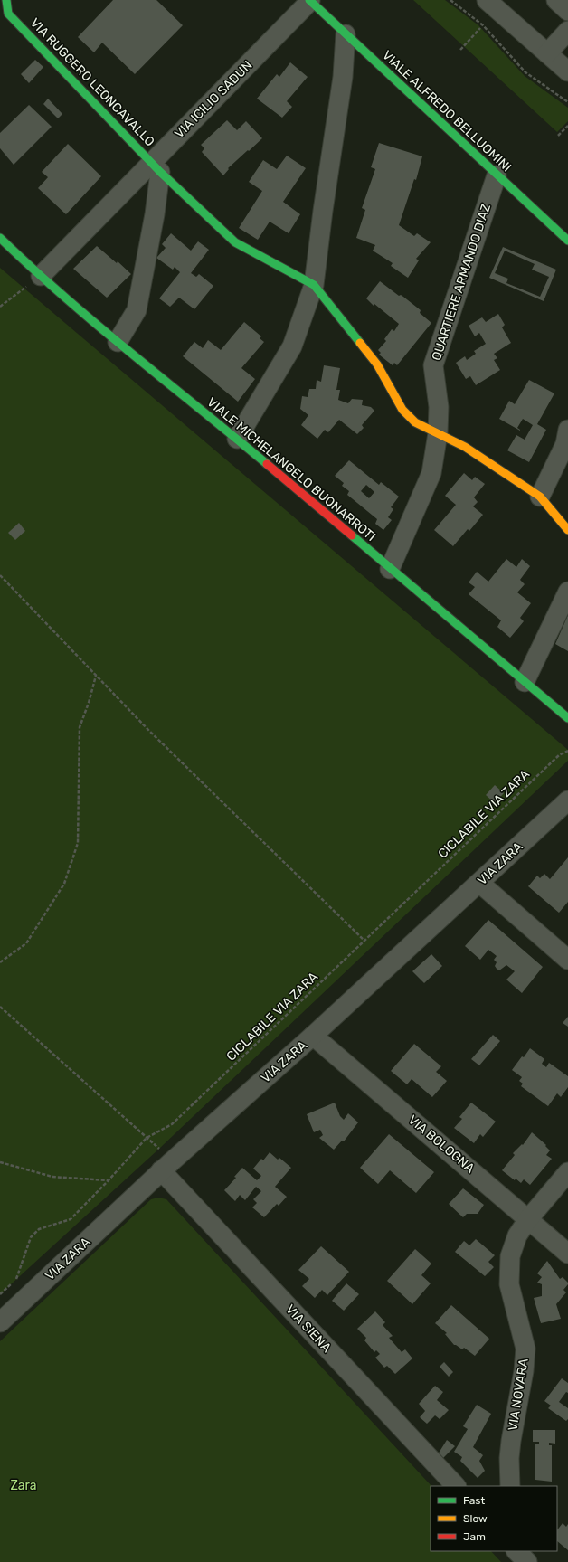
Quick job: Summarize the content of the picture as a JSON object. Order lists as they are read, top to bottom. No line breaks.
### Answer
{"streets":{"street":["VIA RUGGERO LEONCAVALLO","VIA ICILIO SADUN","VIALE ALFREDO BELLUOMINI","QUARTIERE ARMANDO DIAZ","VIALE MICHELANGELO BUONARROTI","VIA ZARA","VIA BOLOGNA","VIA SIENA","VIA NOVARA"],"path":["CICLABILE VIA ZARA"]},"crossings":[["VIA RUGGERO LEONCAVALLO","VIA ICILIO SADUN"],["VIA ICILIO SADUN","VIALE ALFREDO BELLUOMINI"],["VIA ICILIO SADUN","VIALE MICHELANGELO BUONARROTI"],["VIALE ALFREDO BELLUOMINI","QUARTIERE ARMANDO DIAZ"],["QUARTIERE ARMANDO DIAZ","VIALE MICHELANGELO BUONARROTI"],["VIA ZARA","VIA BOLOGNA"],["VIA ZARA","VIA SIENA"],["VIA BOLOGNA","VIA NOVARA"]],"parks":["Zara"],"legend":["Fast","Slow","Jam"]}
